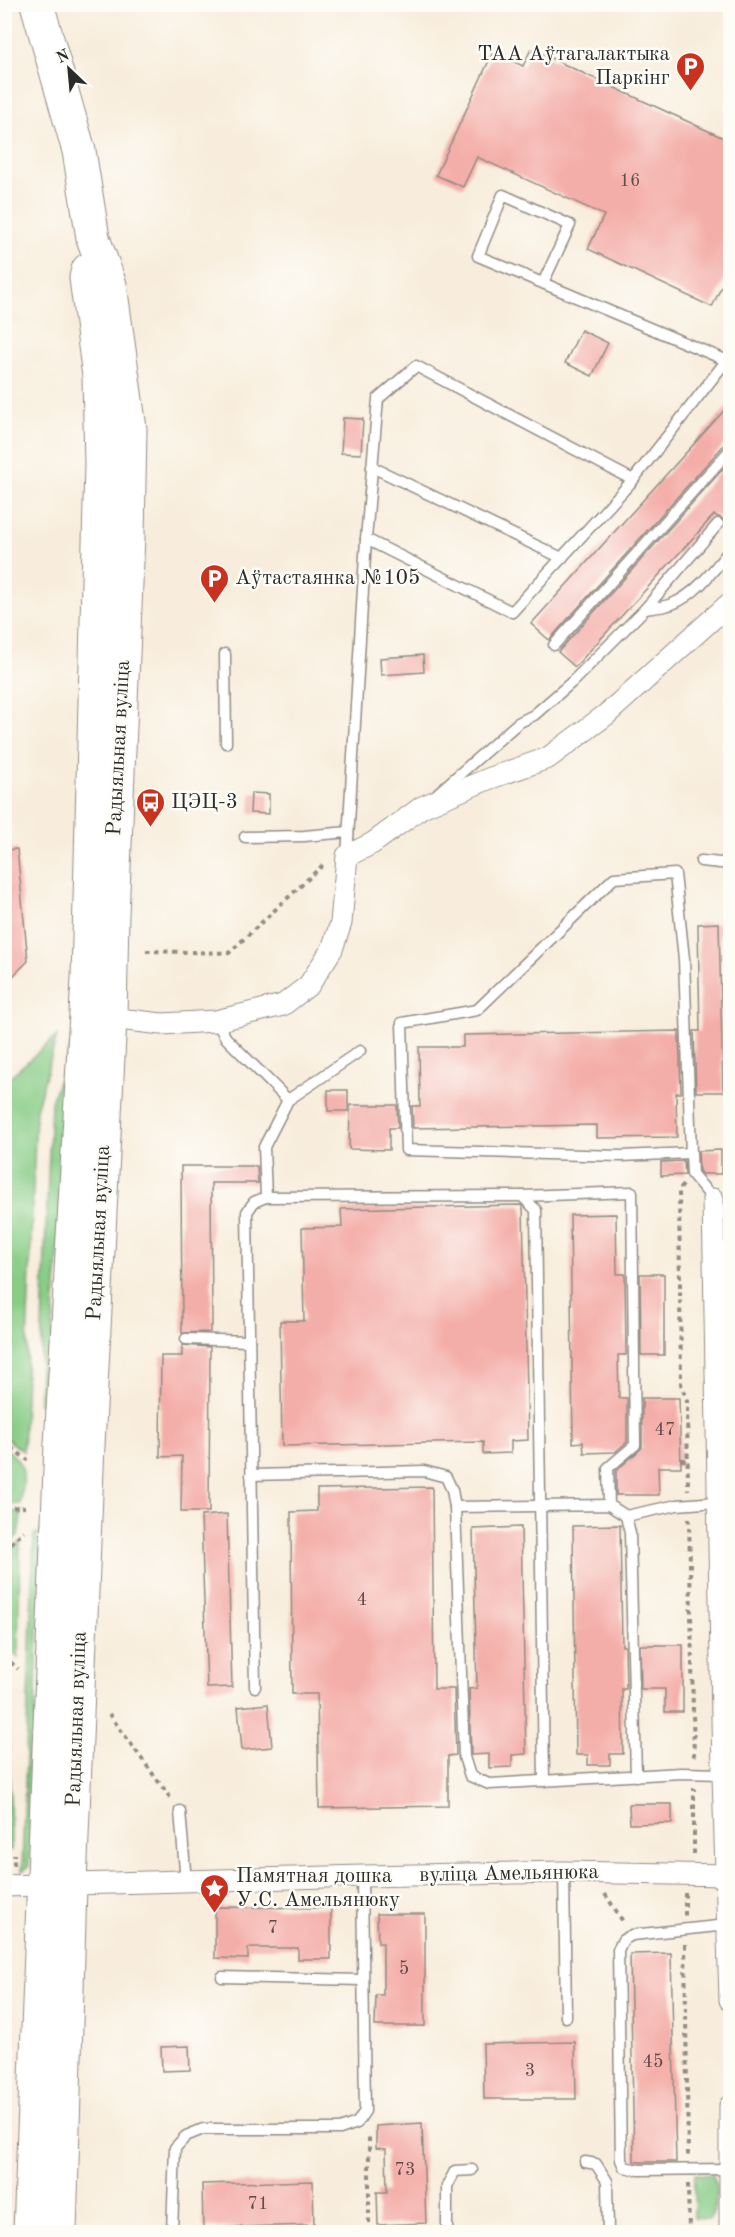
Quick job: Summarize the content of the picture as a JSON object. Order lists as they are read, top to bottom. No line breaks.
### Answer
{"streets":{"main road":["Радыяльная вуліца"],"street":["вуліца Амельянюка"]},"crossings":[["Радыяльная вуліца","вуліца Амельянюка"]],"places":{"parking":["ТАА Аўтагалактыка Паркінг","Аўтастаянка №105"],"bus stop":["ЦЭЦ-3"],"place":["Памятная дошка У.С. Амельянюку"]},"house_numbers":["16","47","4","7","5","45","3","73","71"],"north":"top left"}
